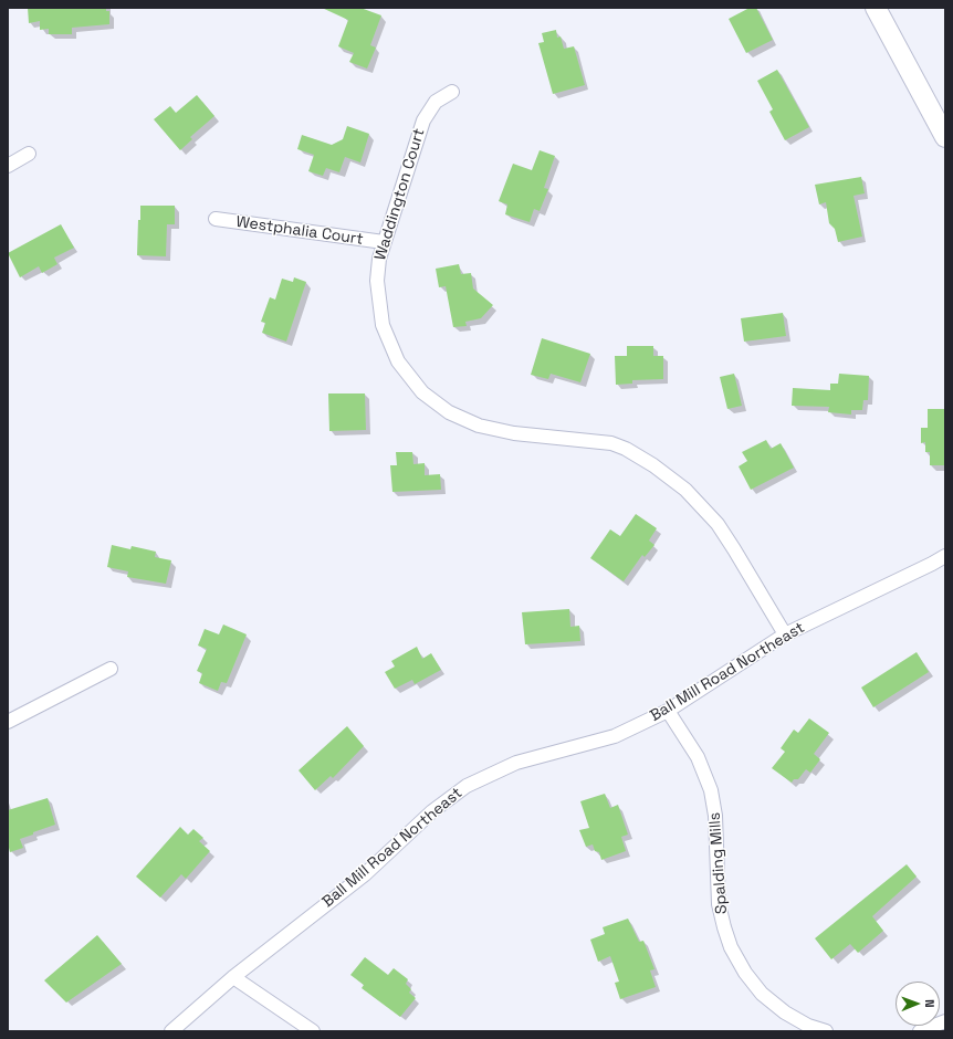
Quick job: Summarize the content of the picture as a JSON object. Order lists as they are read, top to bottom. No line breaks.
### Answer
{"streets":{"street":["Waddington Court","Westphalia Court","Ball Mill Road Northeast","Spalding Mills"]},"crossings":[["Waddington Court","Westphalia Court"],["Waddington Court","Ball Mill Road Northeast"],["Ball Mill Road Northeast","Spalding Mills"]],"north":"right"}
